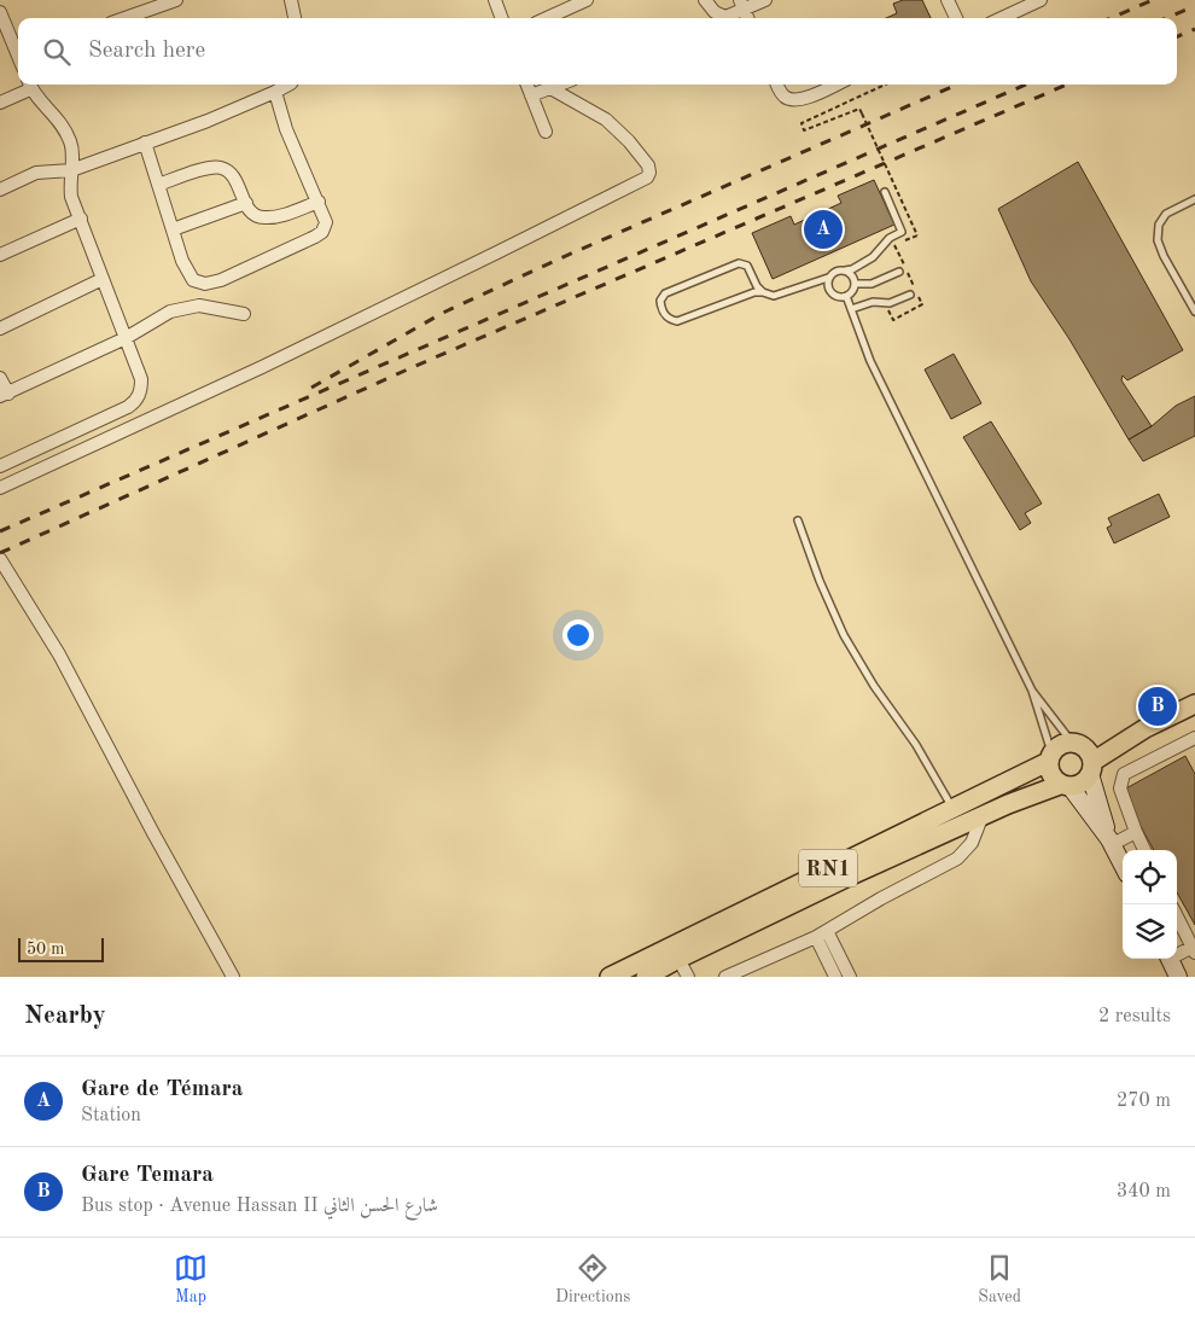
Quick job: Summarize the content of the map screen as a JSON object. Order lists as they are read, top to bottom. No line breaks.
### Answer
{"streets":{"main road":["RN1"]},"scale_bar":"50 m","page":{"search":"Search here","pins":["A","B"],"scale":"50 m","heading":["Nearby","2 results"],"list":[{"mark":"A","name":"Gare de Témara","note":"Station","value":"270 m"},{"mark":"B","name":"Gare Temara","note":"Bus stop · Avenue Hassan II شارع الحسن الثاني","value":"340 m"}],"nav":["Map","Directions","Saved"]}}
